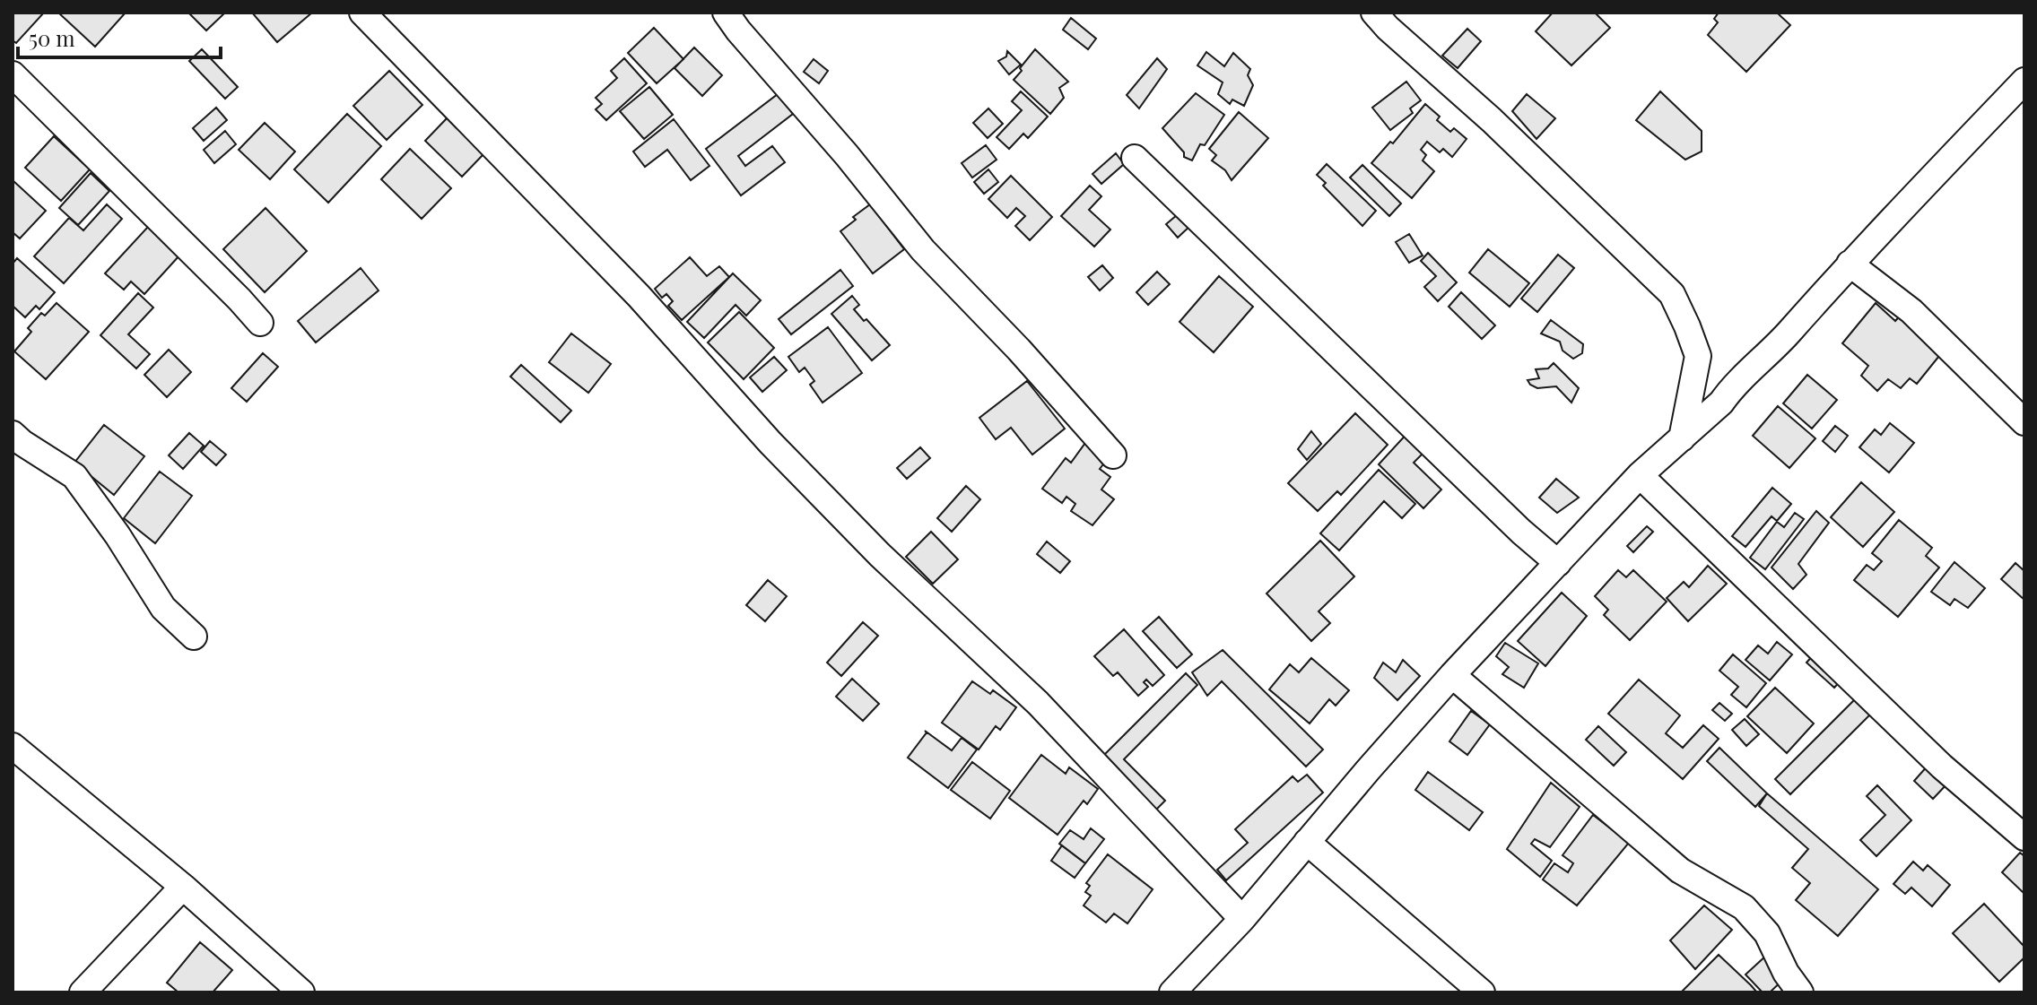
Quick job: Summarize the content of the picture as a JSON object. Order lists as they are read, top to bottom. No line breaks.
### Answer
{"scale_bar":"50 m"}
